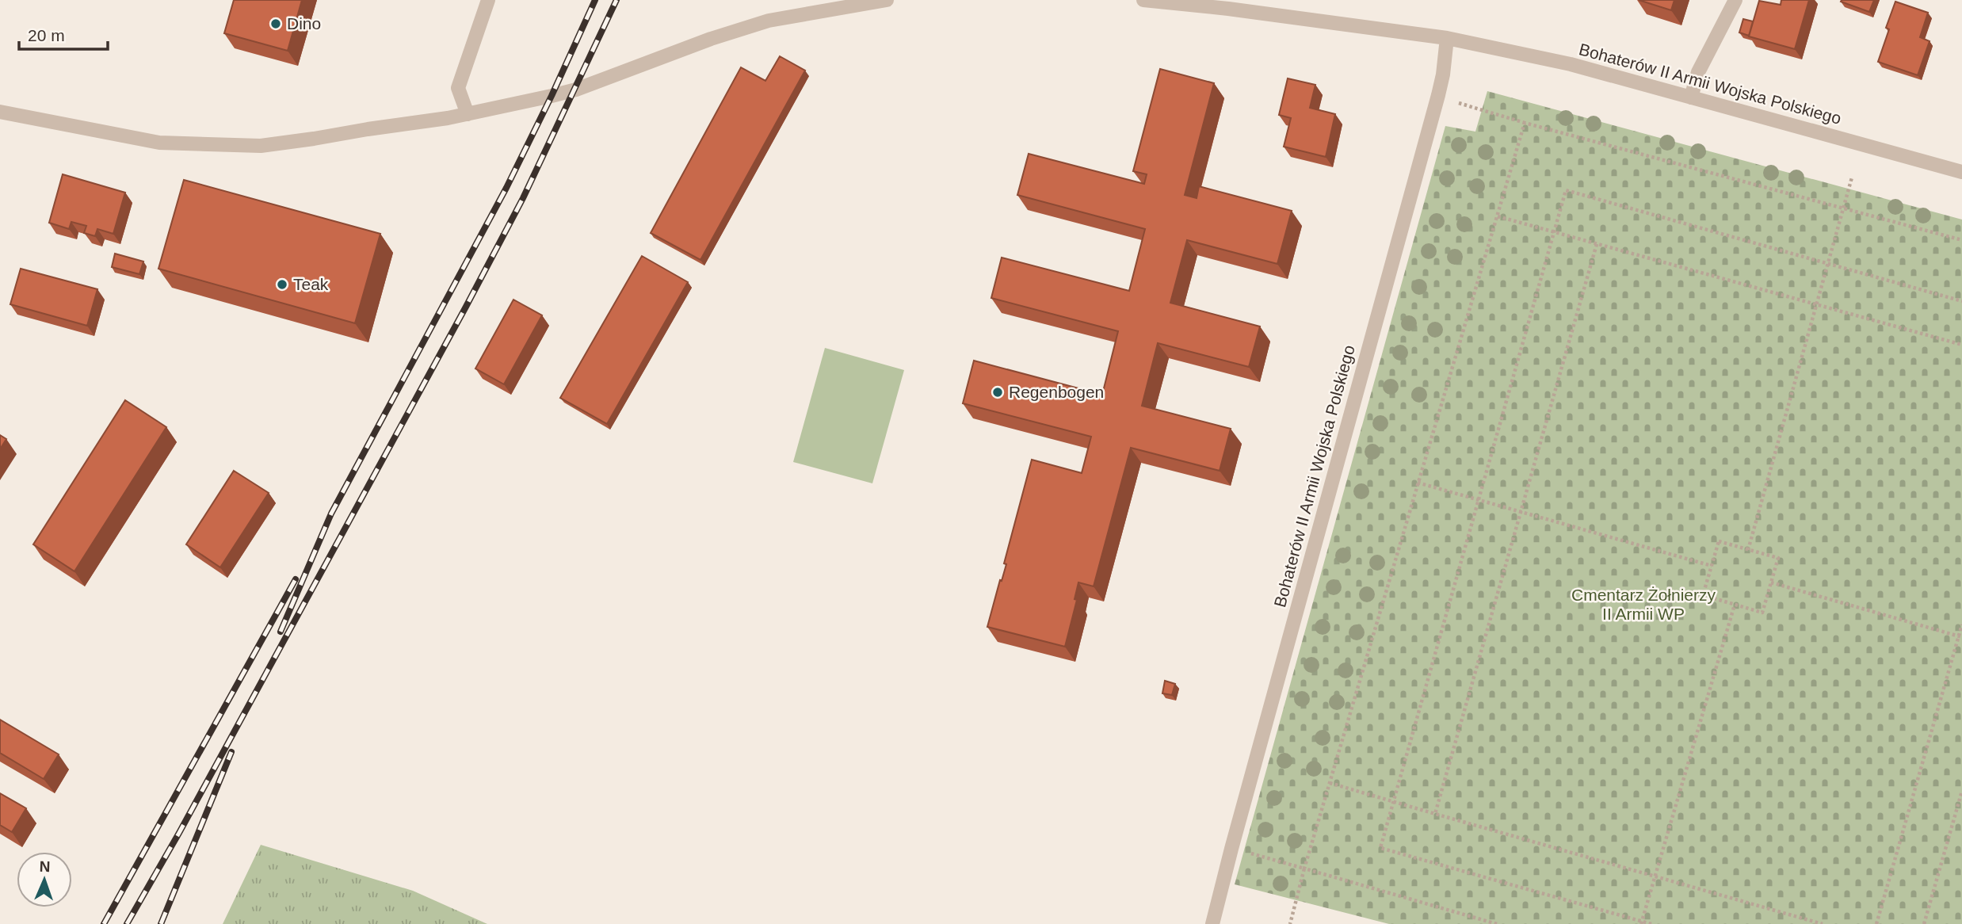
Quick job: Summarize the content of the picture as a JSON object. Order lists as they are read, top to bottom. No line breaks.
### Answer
{"streets":{"street":["Bohaterów II Armii Wojska Polskiego"]},"parks":["Cmentarz Żołnierzy II Armii WP"],"places":["Dino","Teak","Regenbogen"],"scale_bar":"20 m","north":"top"}
